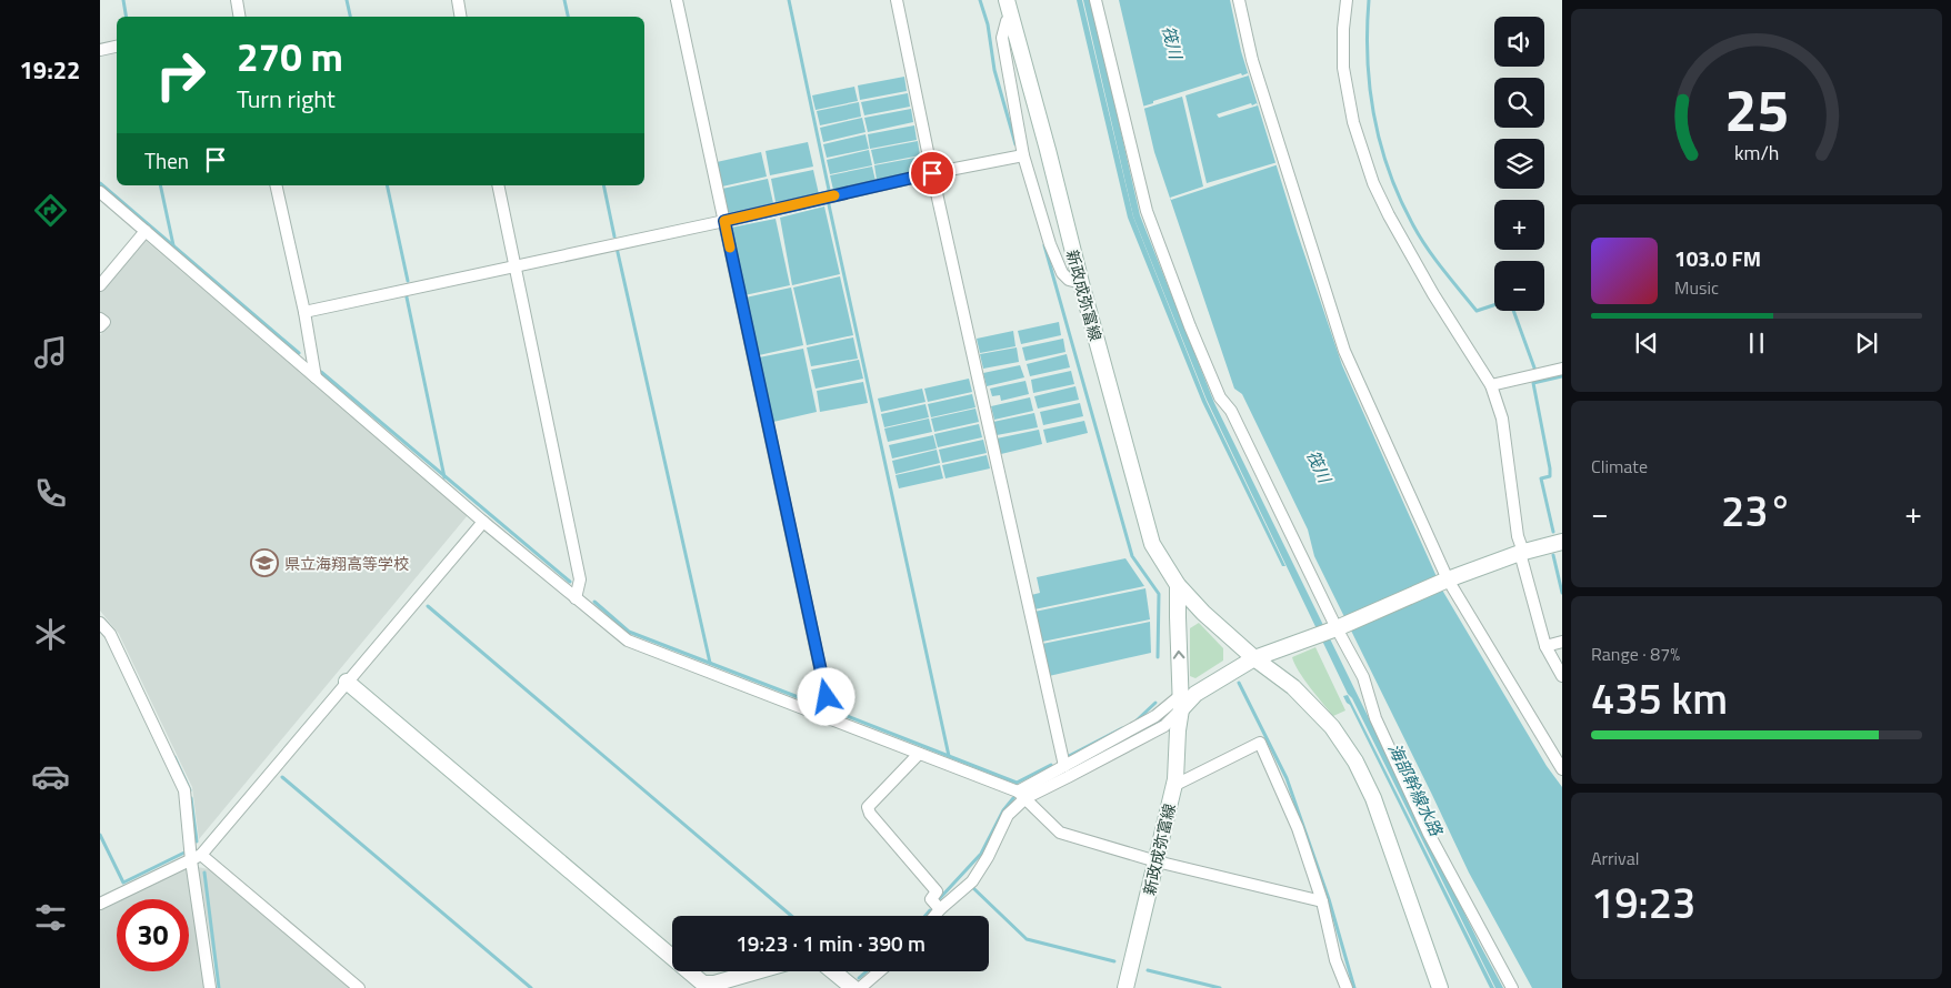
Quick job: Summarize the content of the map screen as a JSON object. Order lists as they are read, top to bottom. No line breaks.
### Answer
{"streets":{"street":["新政成弥富線"]},"water":["筏川","海部幹線水路"],"places":{"school or university":["県立海翔高等学校"]},"page":{"tabs":"19:22","map_buttons":["+","−"],"turn":["270 m","Turn right"],"then":"Then","song":["103.0 FM","Music"],"tile":["Climate",["Range · 87%","435 km"],["Arrival","19:23"]],"heat":["−","23°","+"],"limit":"30","trip":"19:23 · 1 min · 390 m","gauge":["25","km/h"]}}
